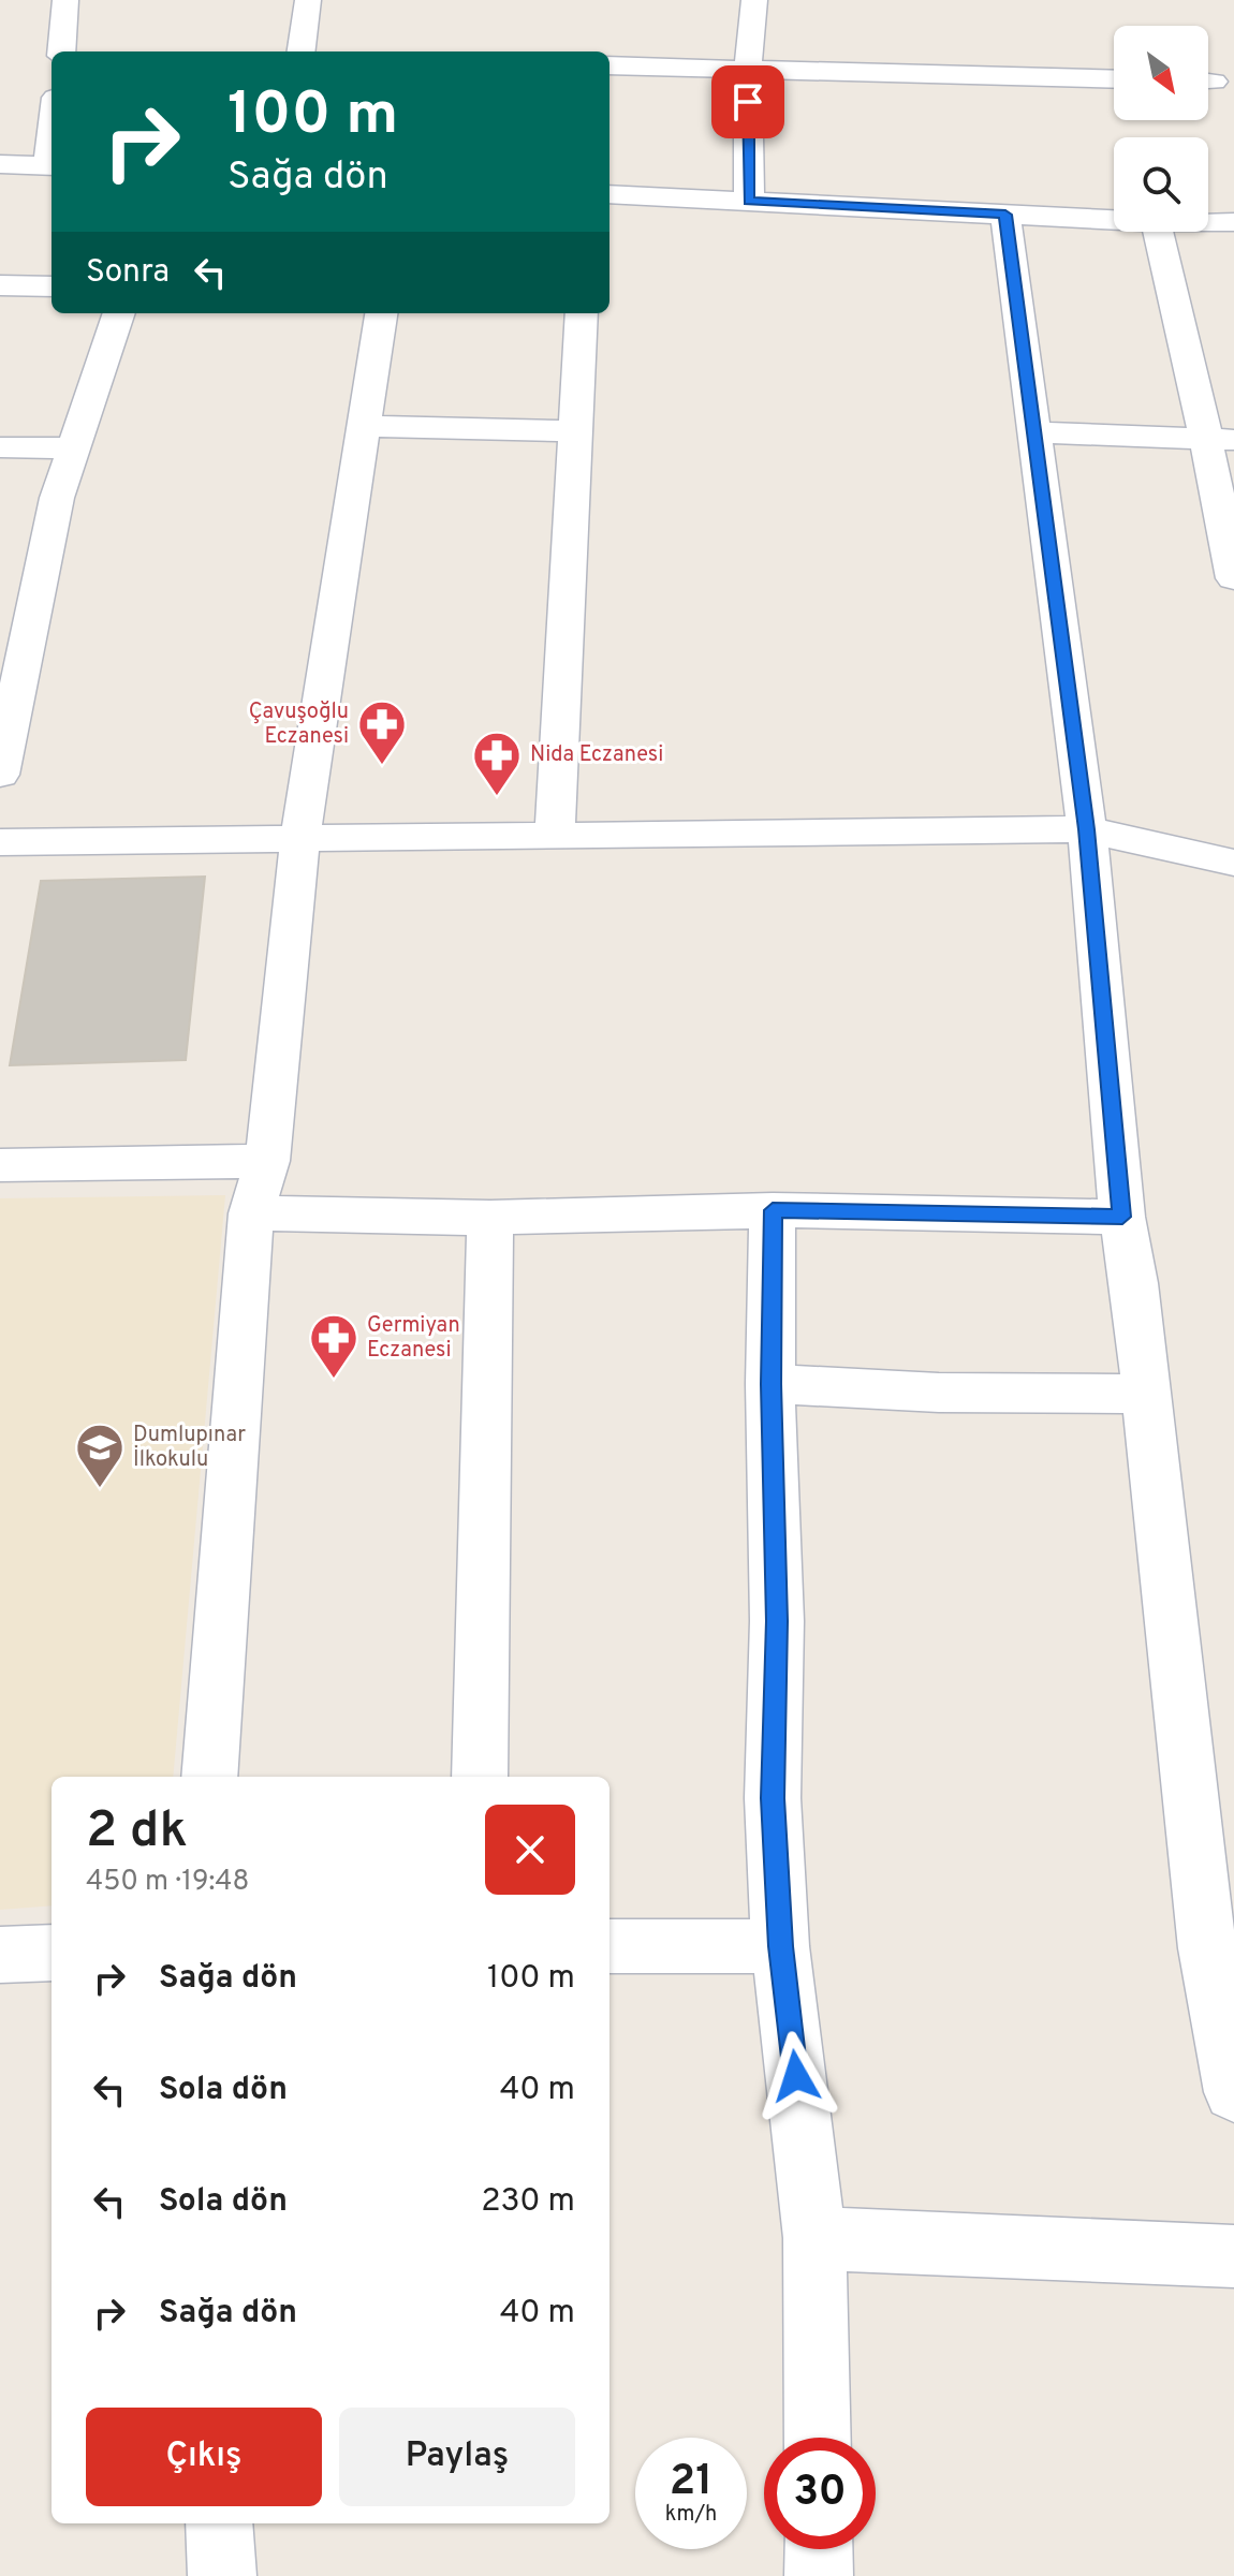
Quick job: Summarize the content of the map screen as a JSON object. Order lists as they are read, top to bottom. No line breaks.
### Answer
{"places":{"pharmacy":["Çavuşoğlu Eczanesi","Nida Eczanesi","Germiyan Eczanesi"],"school or university":["Dumlupınar İlkokulu"]},"north":"bottom right","page":{"turn":["100 m","Sağa dön"],"then":"Sonra","heading":["2 dk","450 m · 19:48"],"list":[{"name":"Sağa dön","value":"100 m"},{"name":"Sola dön","value":"40 m"},{"name":"Sola dön","value":"230 m"},{"name":"Sağa dön","value":"40 m"}],"buttons":["Çıkış","Paylaş"],"speed":"21 km/h","limit":"30"}}
